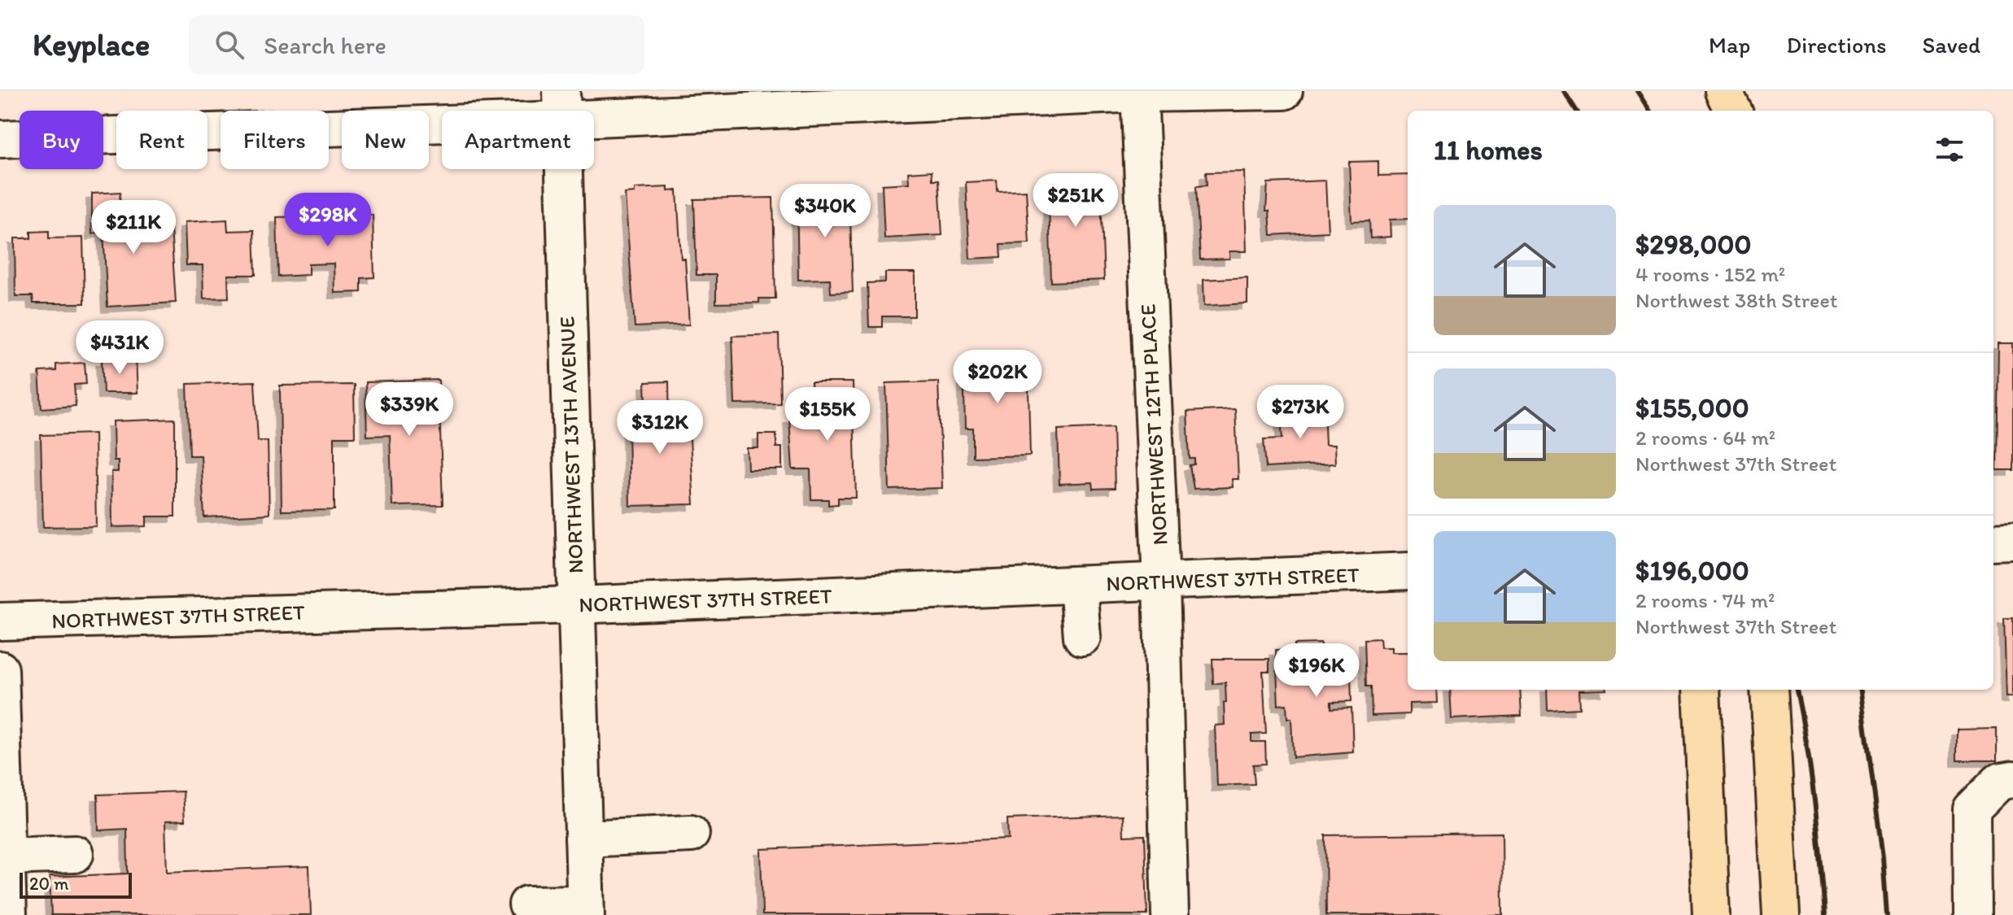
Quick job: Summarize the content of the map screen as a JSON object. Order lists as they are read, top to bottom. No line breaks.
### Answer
{"streets":{"street":["NORTHWEST 12TH PLACE","NORTHWEST 13TH AVENUE","NORTHWEST 37TH STREET"]},"crossings":[["NORTHWEST 12TH PLACE","NORTHWEST 37TH STREET"],["NORTHWEST 13TH AVENUE","NORTHWEST 37TH STREET"]],"scale_bar":"20 m","page":{"header":"Keyplace","search":"Search here","nav":["Map","Directions","Saved"],"chip":["Buy","Rent","Filters","New","Apartment"],"heading":"11 homes","price":["$251K","$340K","$298K","$211K","$431K","$202K","$339K","$273K","$155K","$312K","$196K"],"list":[{"name":"$298,000","note":"4 rooms · 152 m² · Northwest 38th Street"},{"name":"$155,000","note":"2 rooms · 64 m² · Northwest 37th Street"},{"name":"$196,000","note":"2 rooms · 74 m² · Northwest 37th Street"}],"scale":"20 m"}}
